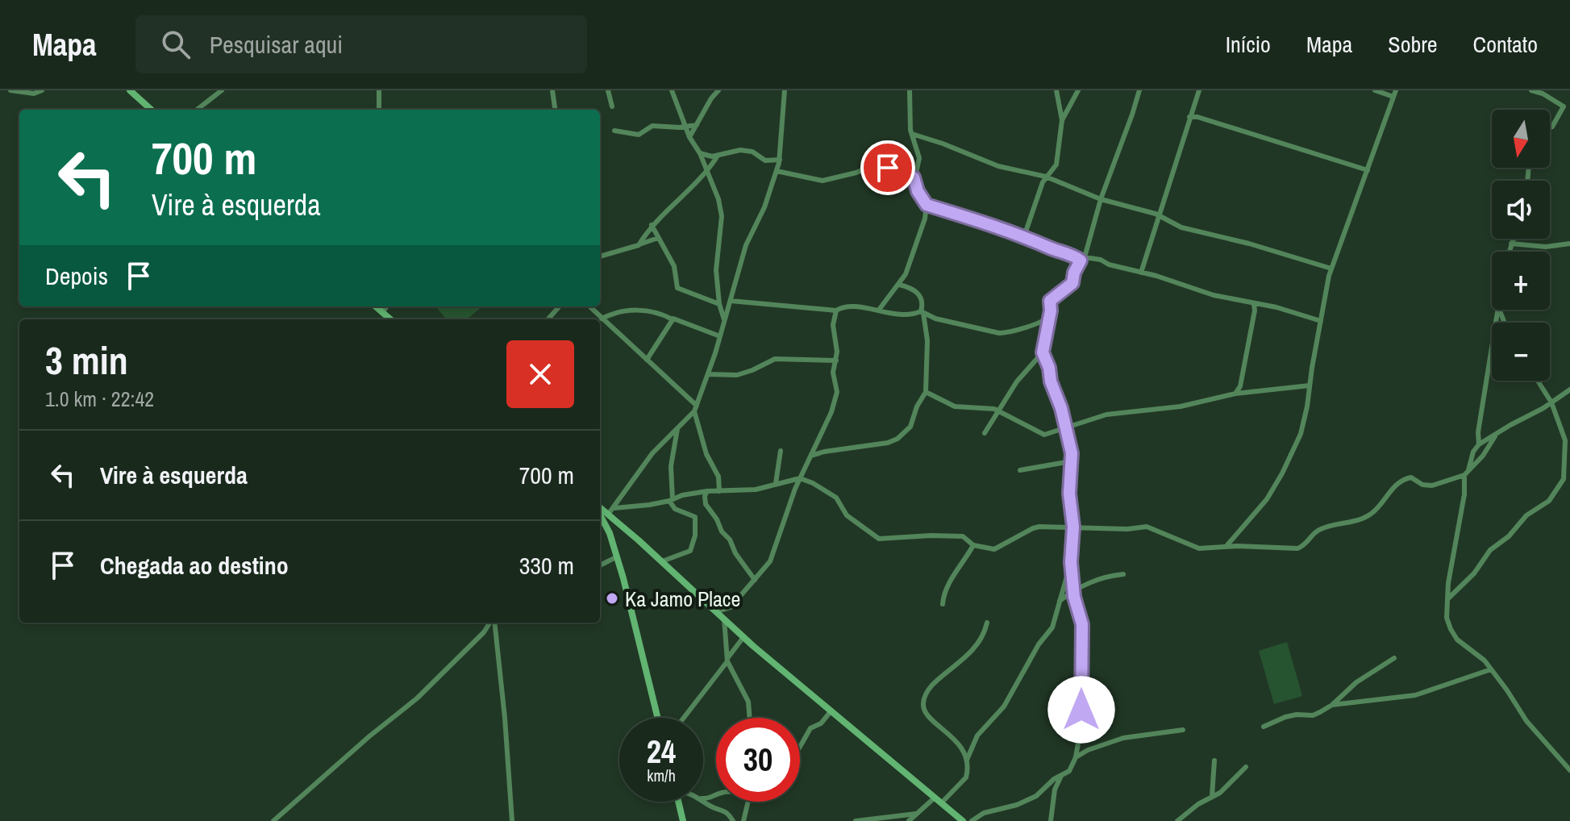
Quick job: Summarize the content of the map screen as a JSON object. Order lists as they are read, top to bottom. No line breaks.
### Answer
{"places":["Ka Jamo Place"],"north":"bottom","page":{"header":"Mapa","search":"Pesquisar aqui","nav":["Início","Mapa","Sobre","Contato"],"map_buttons":["+","−"],"turn":["700 m","Vire à esquerda"],"then":"Depois","heading":["3 min","1.0 km · 22:42"],"list":[{"name":"Vire à esquerda","value":"700 m"},{"name":"Chegada ao destino","value":"330 m"}],"speed":"24 km/h","limit":"30"}}
